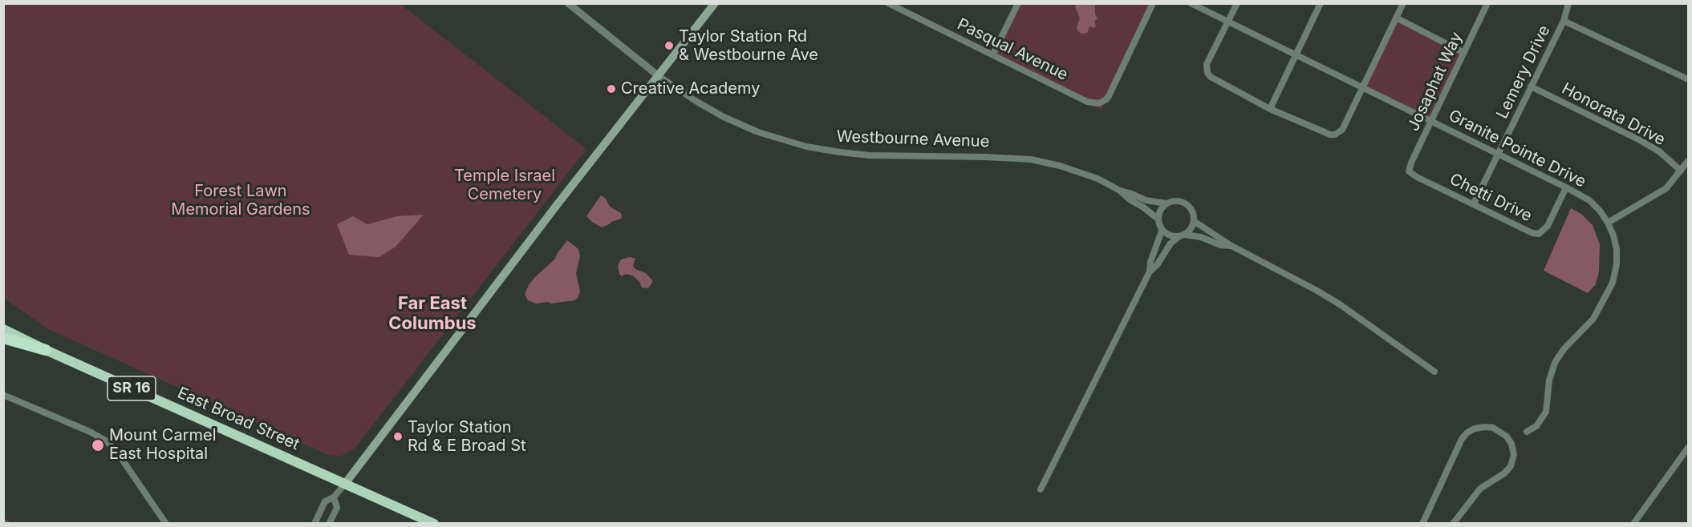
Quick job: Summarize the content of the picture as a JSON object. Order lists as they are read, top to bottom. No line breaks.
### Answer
{"streets":{"highway":["SR 16","East Broad Street"],"street":["Pasqual Avenue","Lemery Drive","Josaphat Way","Honorata Drive","Westbourne Avenue","Granite Pointe Drive","Chetti Drive"]},"crossings":[["Lemery Drive","Honorata Drive"],["Lemery Drive","Granite Pointe Drive"],["Lemery Drive","Chetti Drive"],["Josaphat Way","Granite Pointe Drive"],["Josaphat Way","Chetti Drive"],["Granite Pointe Drive","Chetti Drive"]],"districts":["Far East Columbus"],"parks":["Temple Israel Cemetery","Forest Lawn Memorial Gardens"],"places":["Taylor Station Rd & Westbourne Ave","Creative Academy","Taylor Station Rd & E Broad St","Mount Carmel East Hospital"]}
